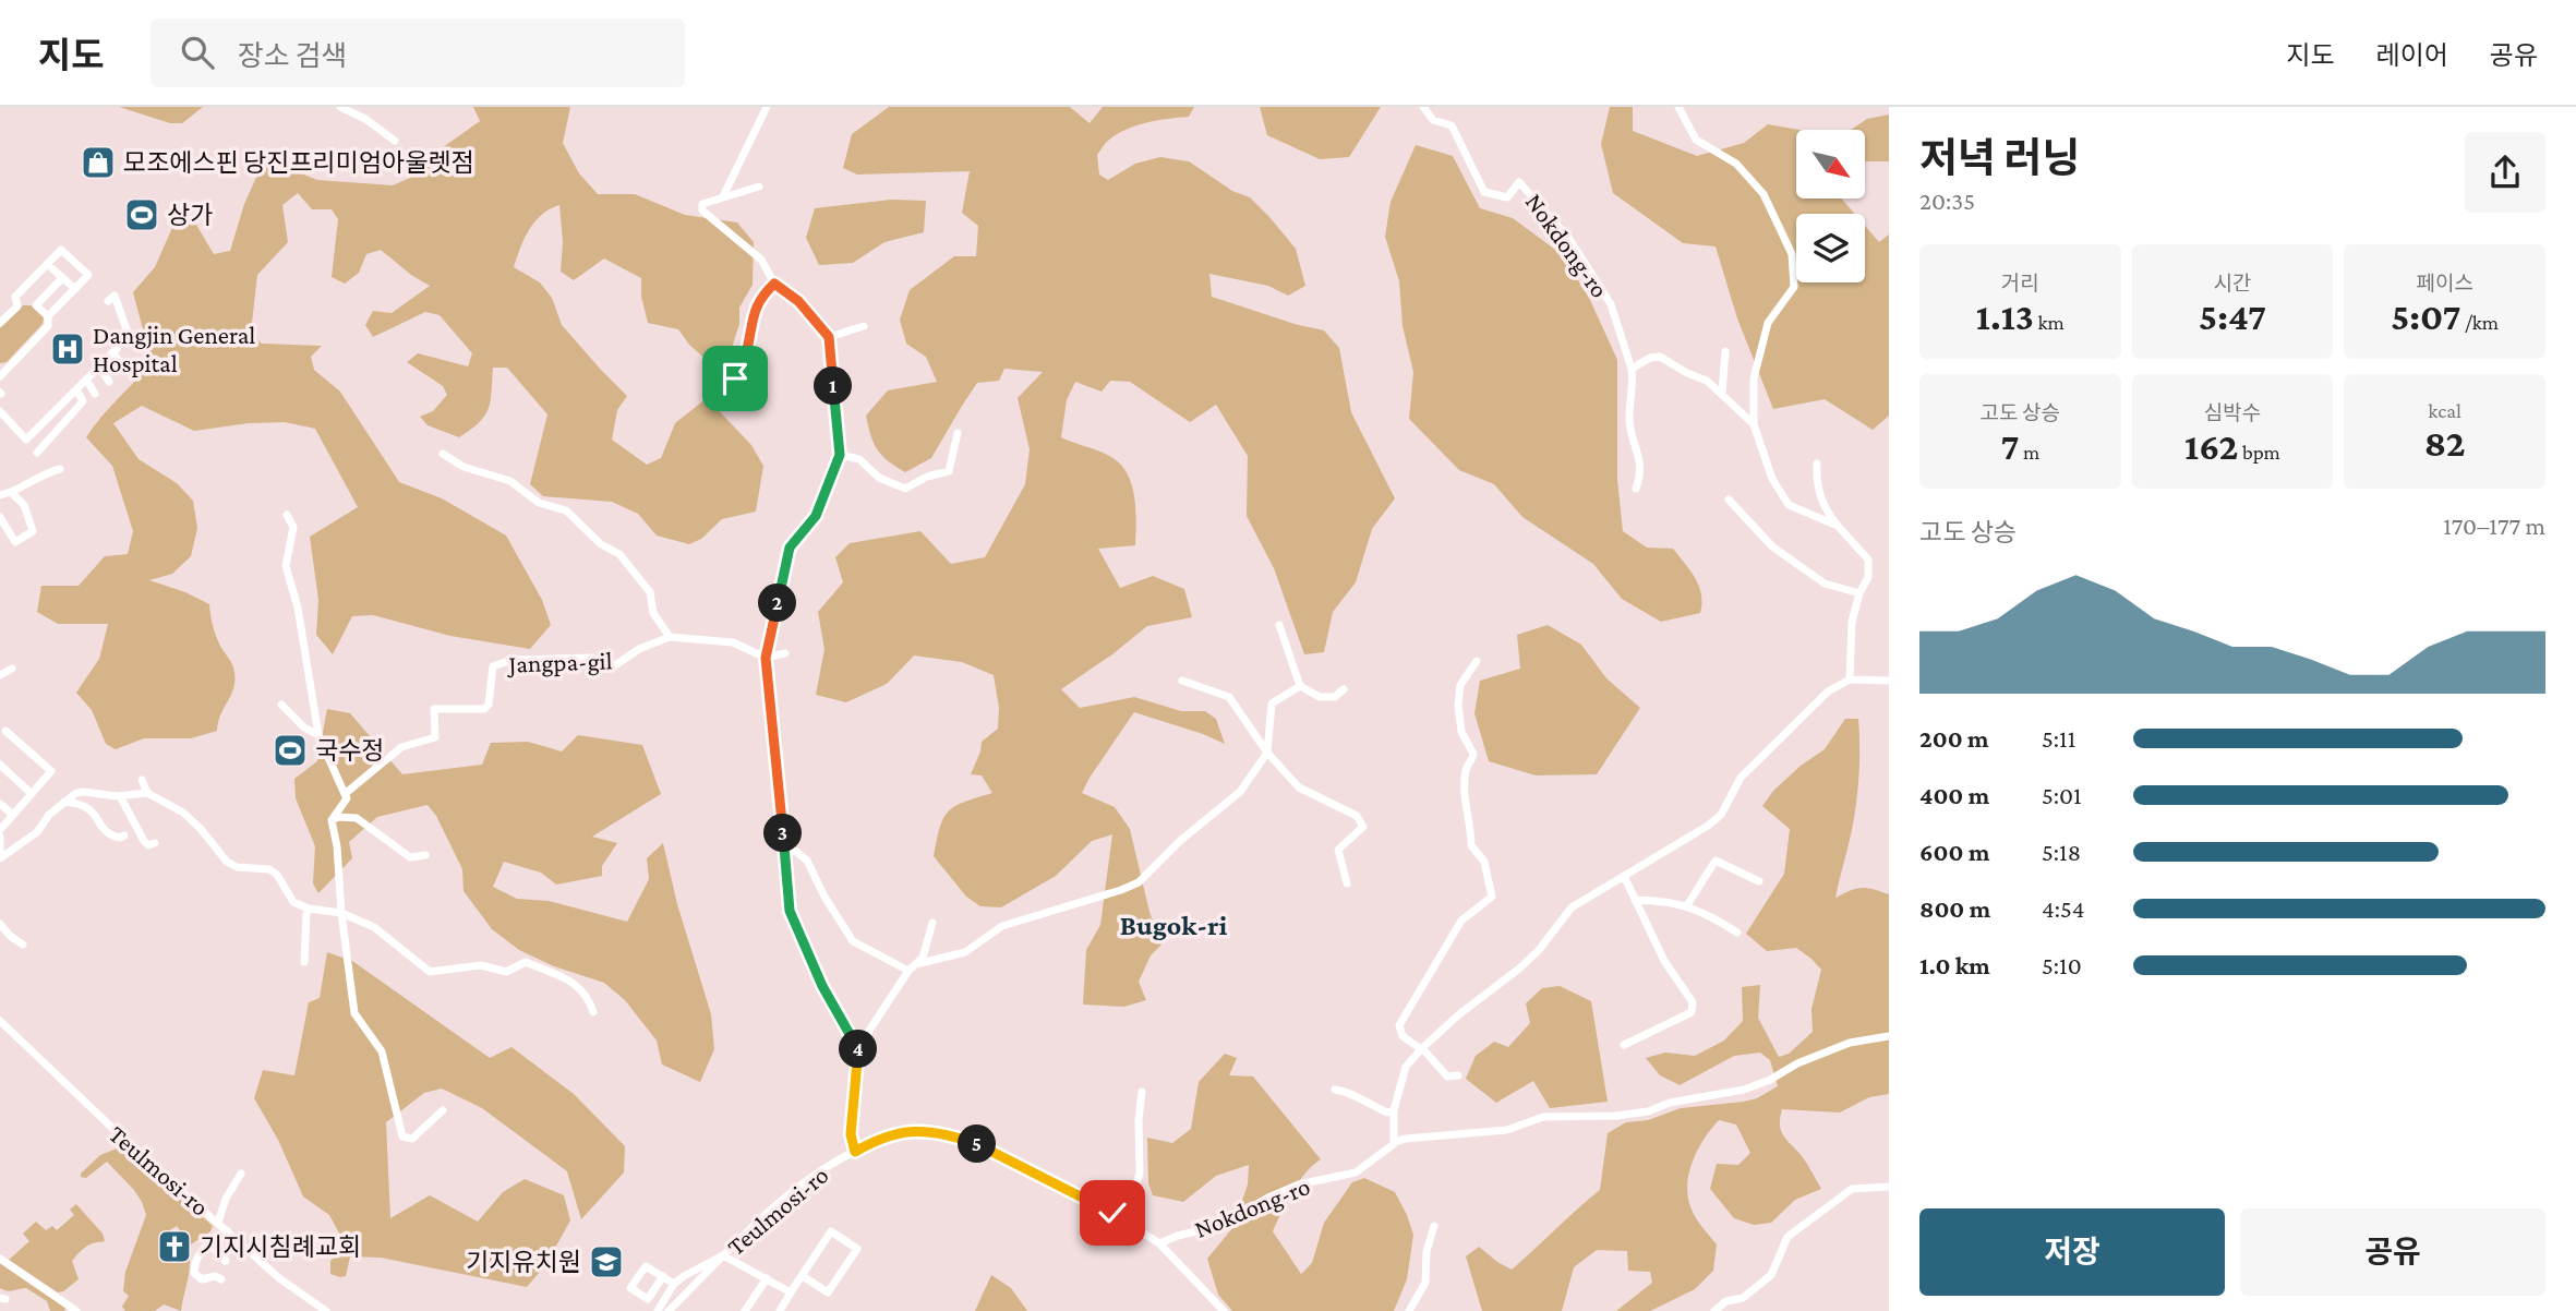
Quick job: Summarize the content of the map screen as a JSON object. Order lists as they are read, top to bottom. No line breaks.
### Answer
{"streets":{"street":["Nokdong-ro","Jangpa-gil","Teulmosi-ro"]},"crossings":[["Nokdong-ro","Teulmosi-ro"]],"districts":["Bugok-ri"],"places":{"shop":["모조에스핀 당진프리미엄아울렛점"],"sports":["상가","국수정"],"hospital":["Dangjin General Hospital"],"church":["기지시침례교회"],"school or university":["기지유치원"]},"north":"bottom right","page":{"header":"지도","search":"장소 검색","nav":["지도","레이어","공유"],"heading":["저녁 러닝","20:35"],"stats":[["거리","1.13 km"],["시간","5:47"],["페이스","5:07 /km"],["고도 상승","7 m"],["심박수","162 bpm"],["kcal","82"]],"pins":["1","2","3","4","5"],"chart":["고도 상승","170–177 m"],"list":[{"name":"200 m","note":"5:11"},{"name":"400 m","note":"5:01"},{"name":"600 m","note":"5:18"},{"name":"800 m","note":"4:54"},{"name":"1.0 km","note":"5:10"}],"buttons":["저장","공유"]}}
